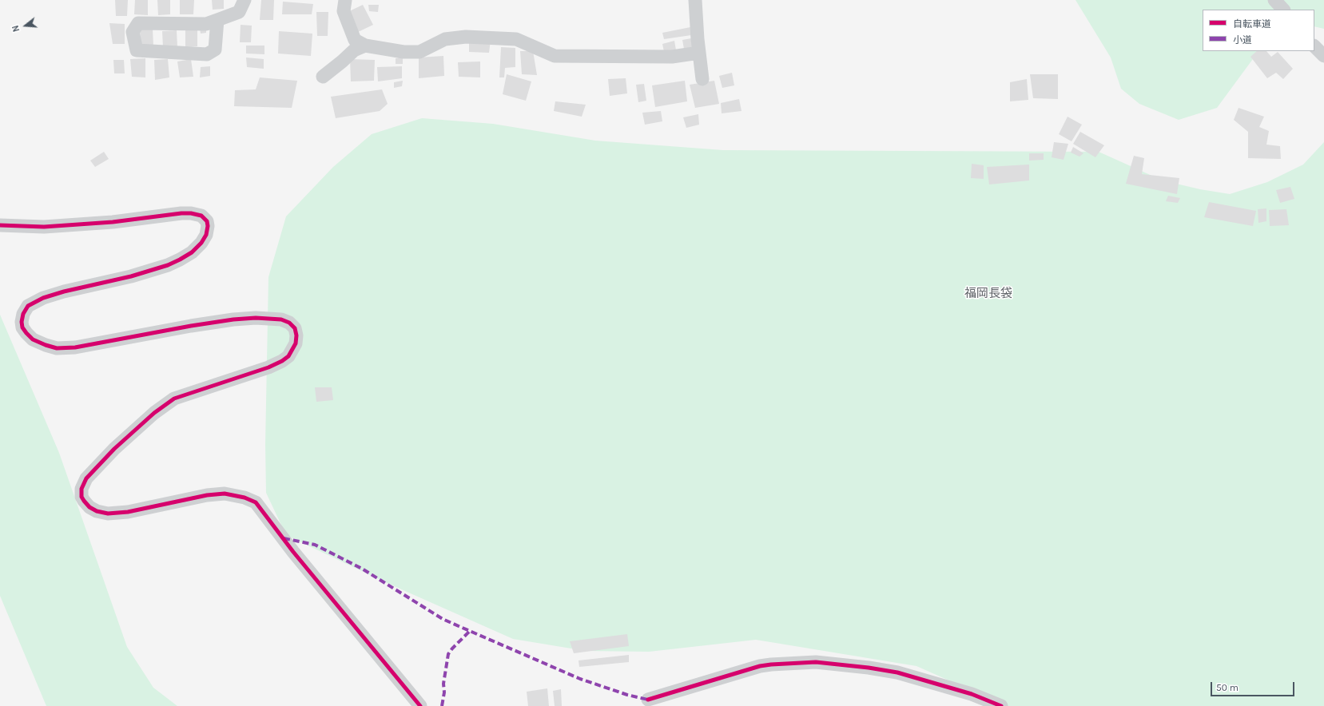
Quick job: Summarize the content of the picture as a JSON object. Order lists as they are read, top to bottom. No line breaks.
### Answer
{"districts":["福岡長袋"],"legend":["自転車道","小道"],"scale_bar":"50 m","north":"left"}
